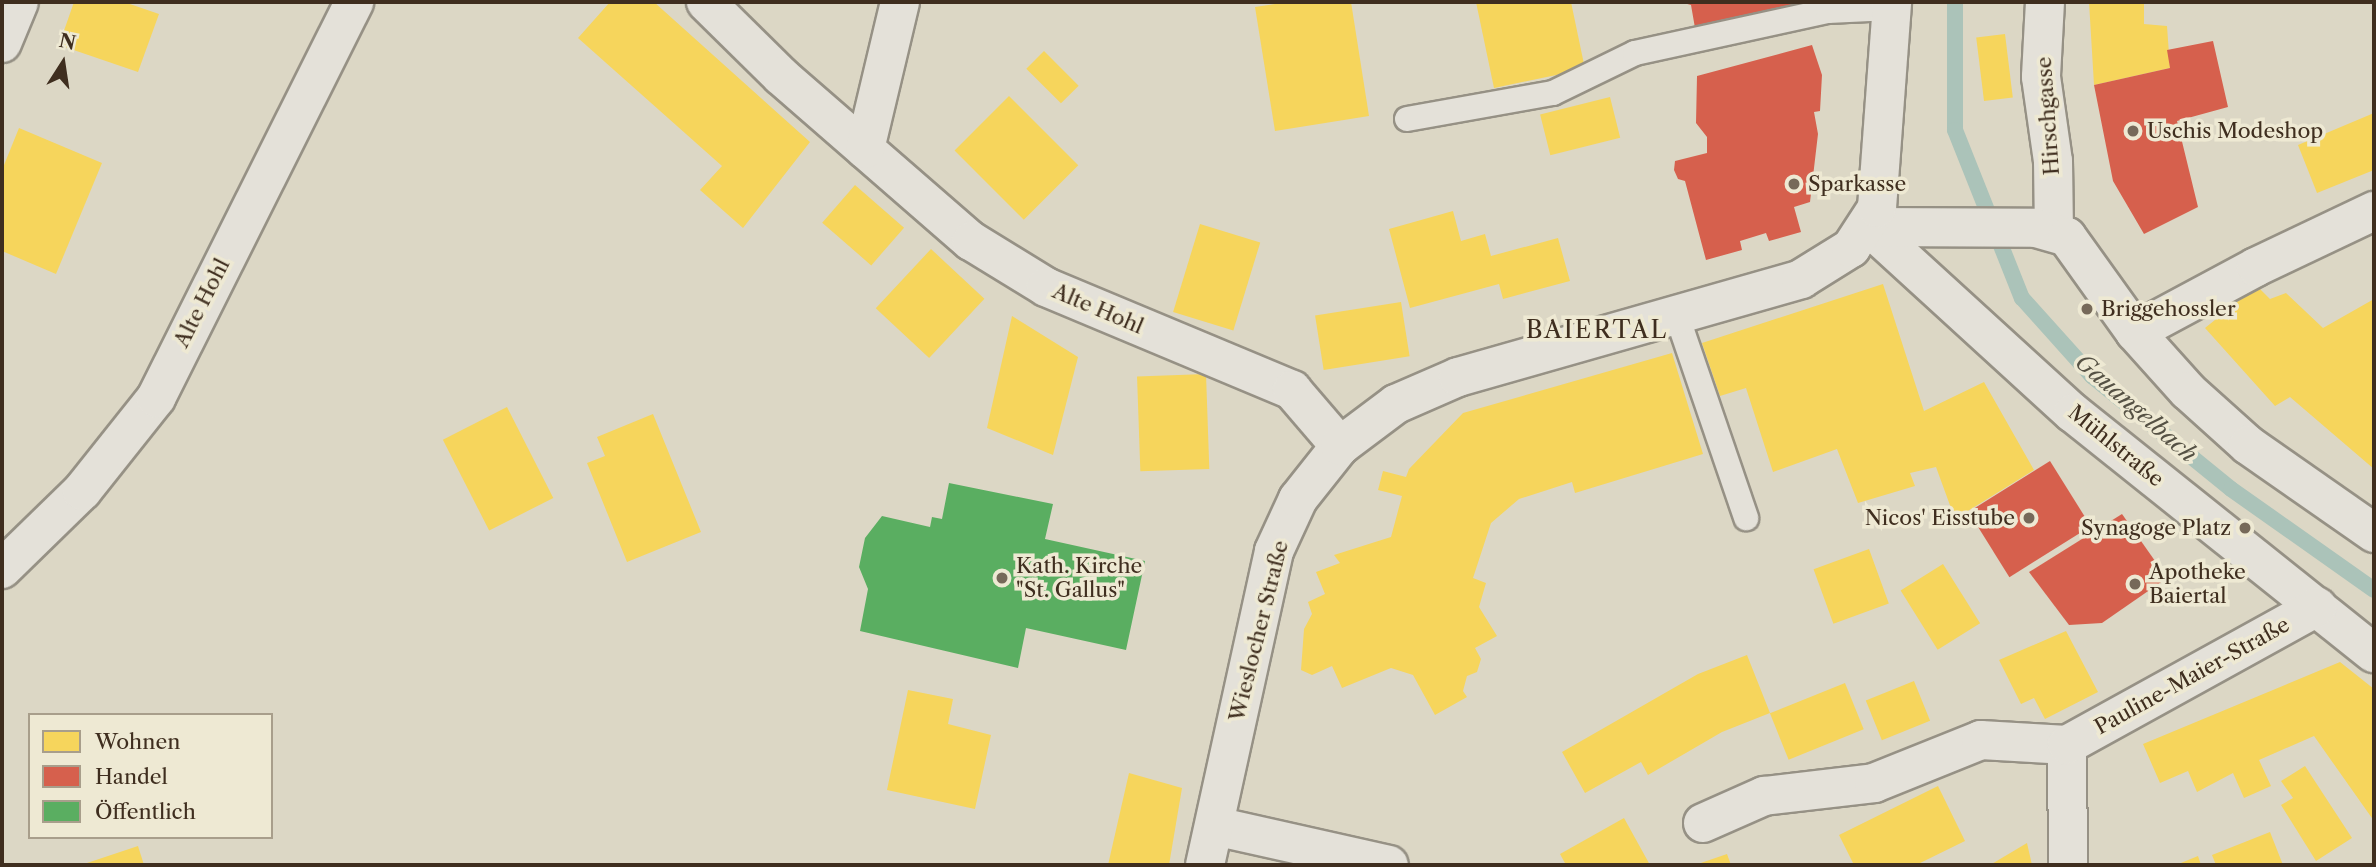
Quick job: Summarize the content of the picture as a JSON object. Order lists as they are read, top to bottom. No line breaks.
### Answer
{"streets":{"street":["Hirschgasse","Alte Hohl","Mühlstraße","Wieslocher Straße","Pauline-Maier-Straße"]},"crossings":[["Alte Hohl","Wieslocher Straße"],["Mühlstraße","Wieslocher Straße"],["Mühlstraße","Pauline-Maier-Straße"]],"districts":["BAIERTAL"],"water":["Gauangelbach"],"places":["Uschis Modeshop","Sparkasse","Briggehossler","Nicos' Eisstube","Synagoge Platz","Kath. Kirche \"St. Gallus\"","Apotheke Baiertal"],"legend":["Wohnen","Handel","Öffentlich"],"north":"top"}
